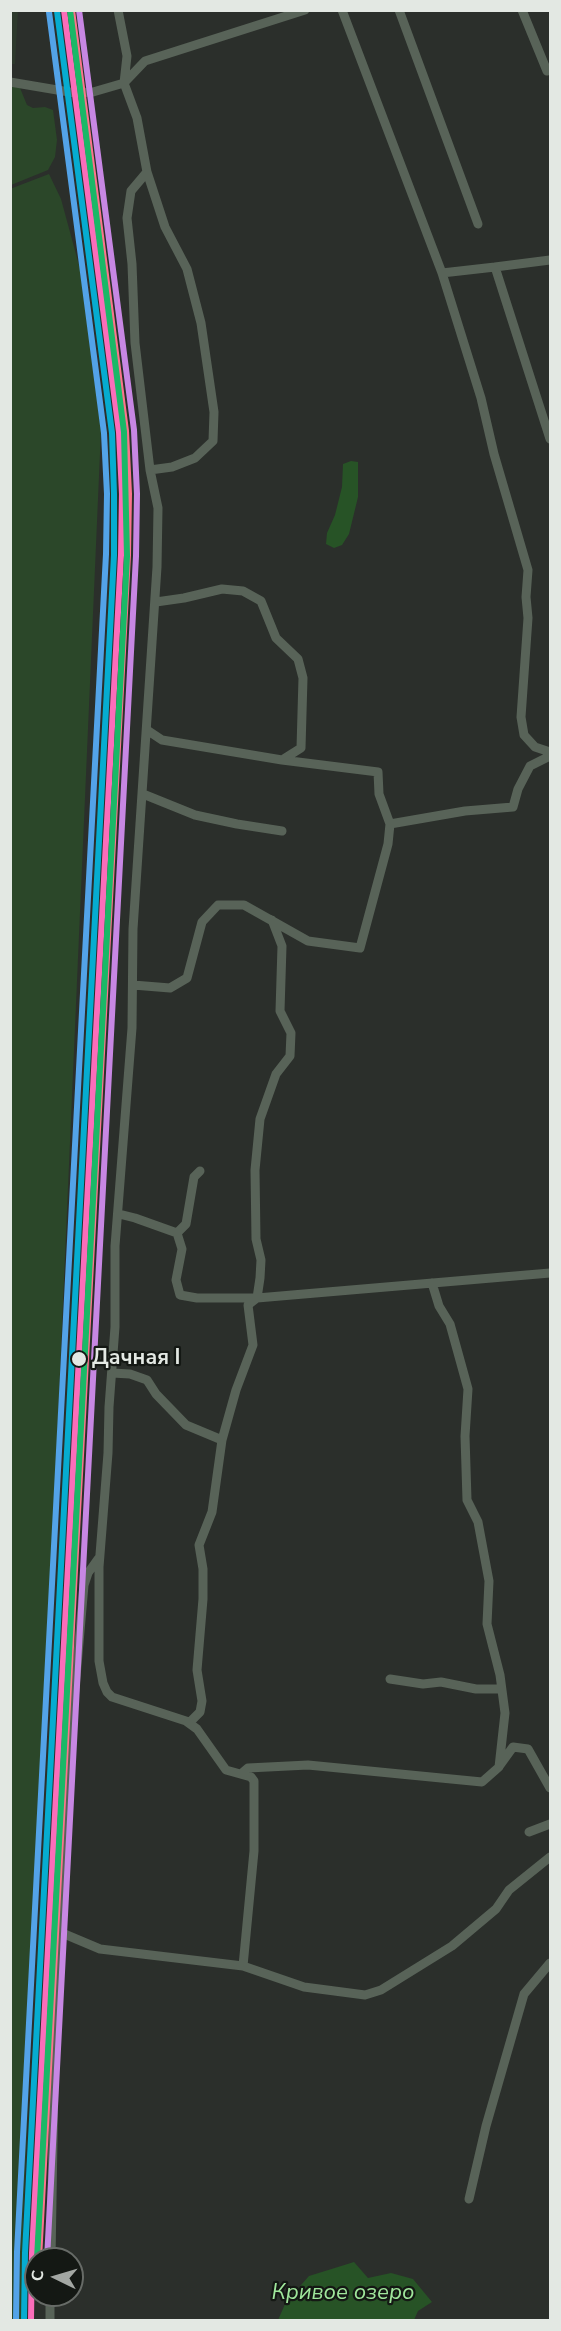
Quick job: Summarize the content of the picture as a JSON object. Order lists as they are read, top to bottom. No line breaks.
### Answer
{"water":["Кривое озеро"],"places":["Дачная I"],"north":"left"}
